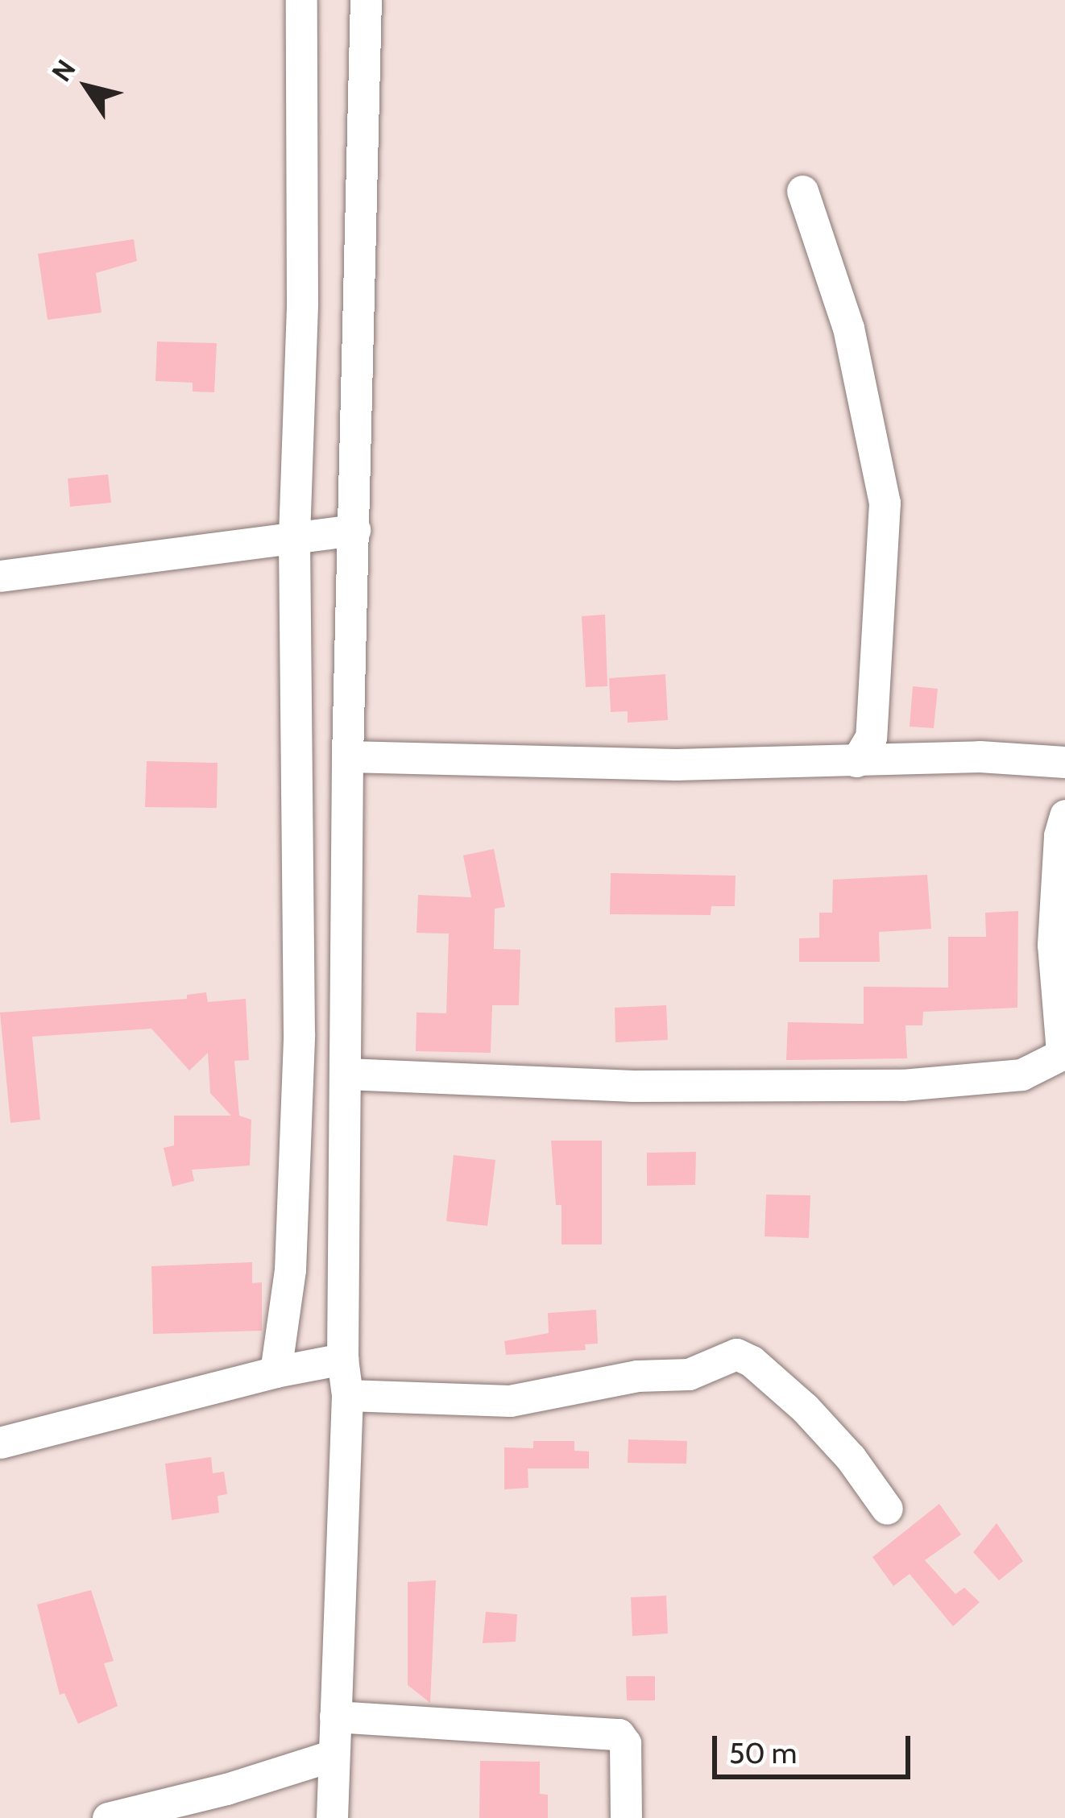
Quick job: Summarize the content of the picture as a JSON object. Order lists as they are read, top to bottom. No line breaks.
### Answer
{"scale_bar":"50 m","north":"top left"}
